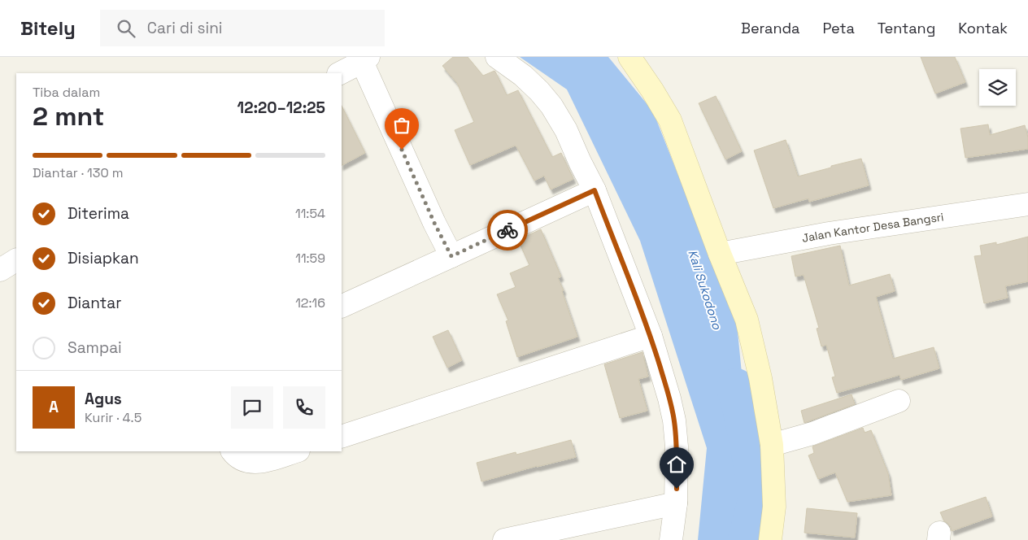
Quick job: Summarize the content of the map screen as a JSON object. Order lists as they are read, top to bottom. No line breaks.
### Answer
{"streets":{"street":["Jalan Kantor Desa Bangsri"]},"water":["Kali Sukodono"],"page":{"header":"Bitely","search":"Cari di sini","nav":["Beranda","Peta","Tentang","Kontak"],"heading":["2 mnt","Tiba dalam","12:20–12:25"],"panel":["Agus","Kurir · 4.5"],"bar":"Diantar · 130 m","list":[["Diterima","11:54"],["Disiapkan","11:59"],["Diantar","12:16"],"Sampai"],"round":"A"}}
